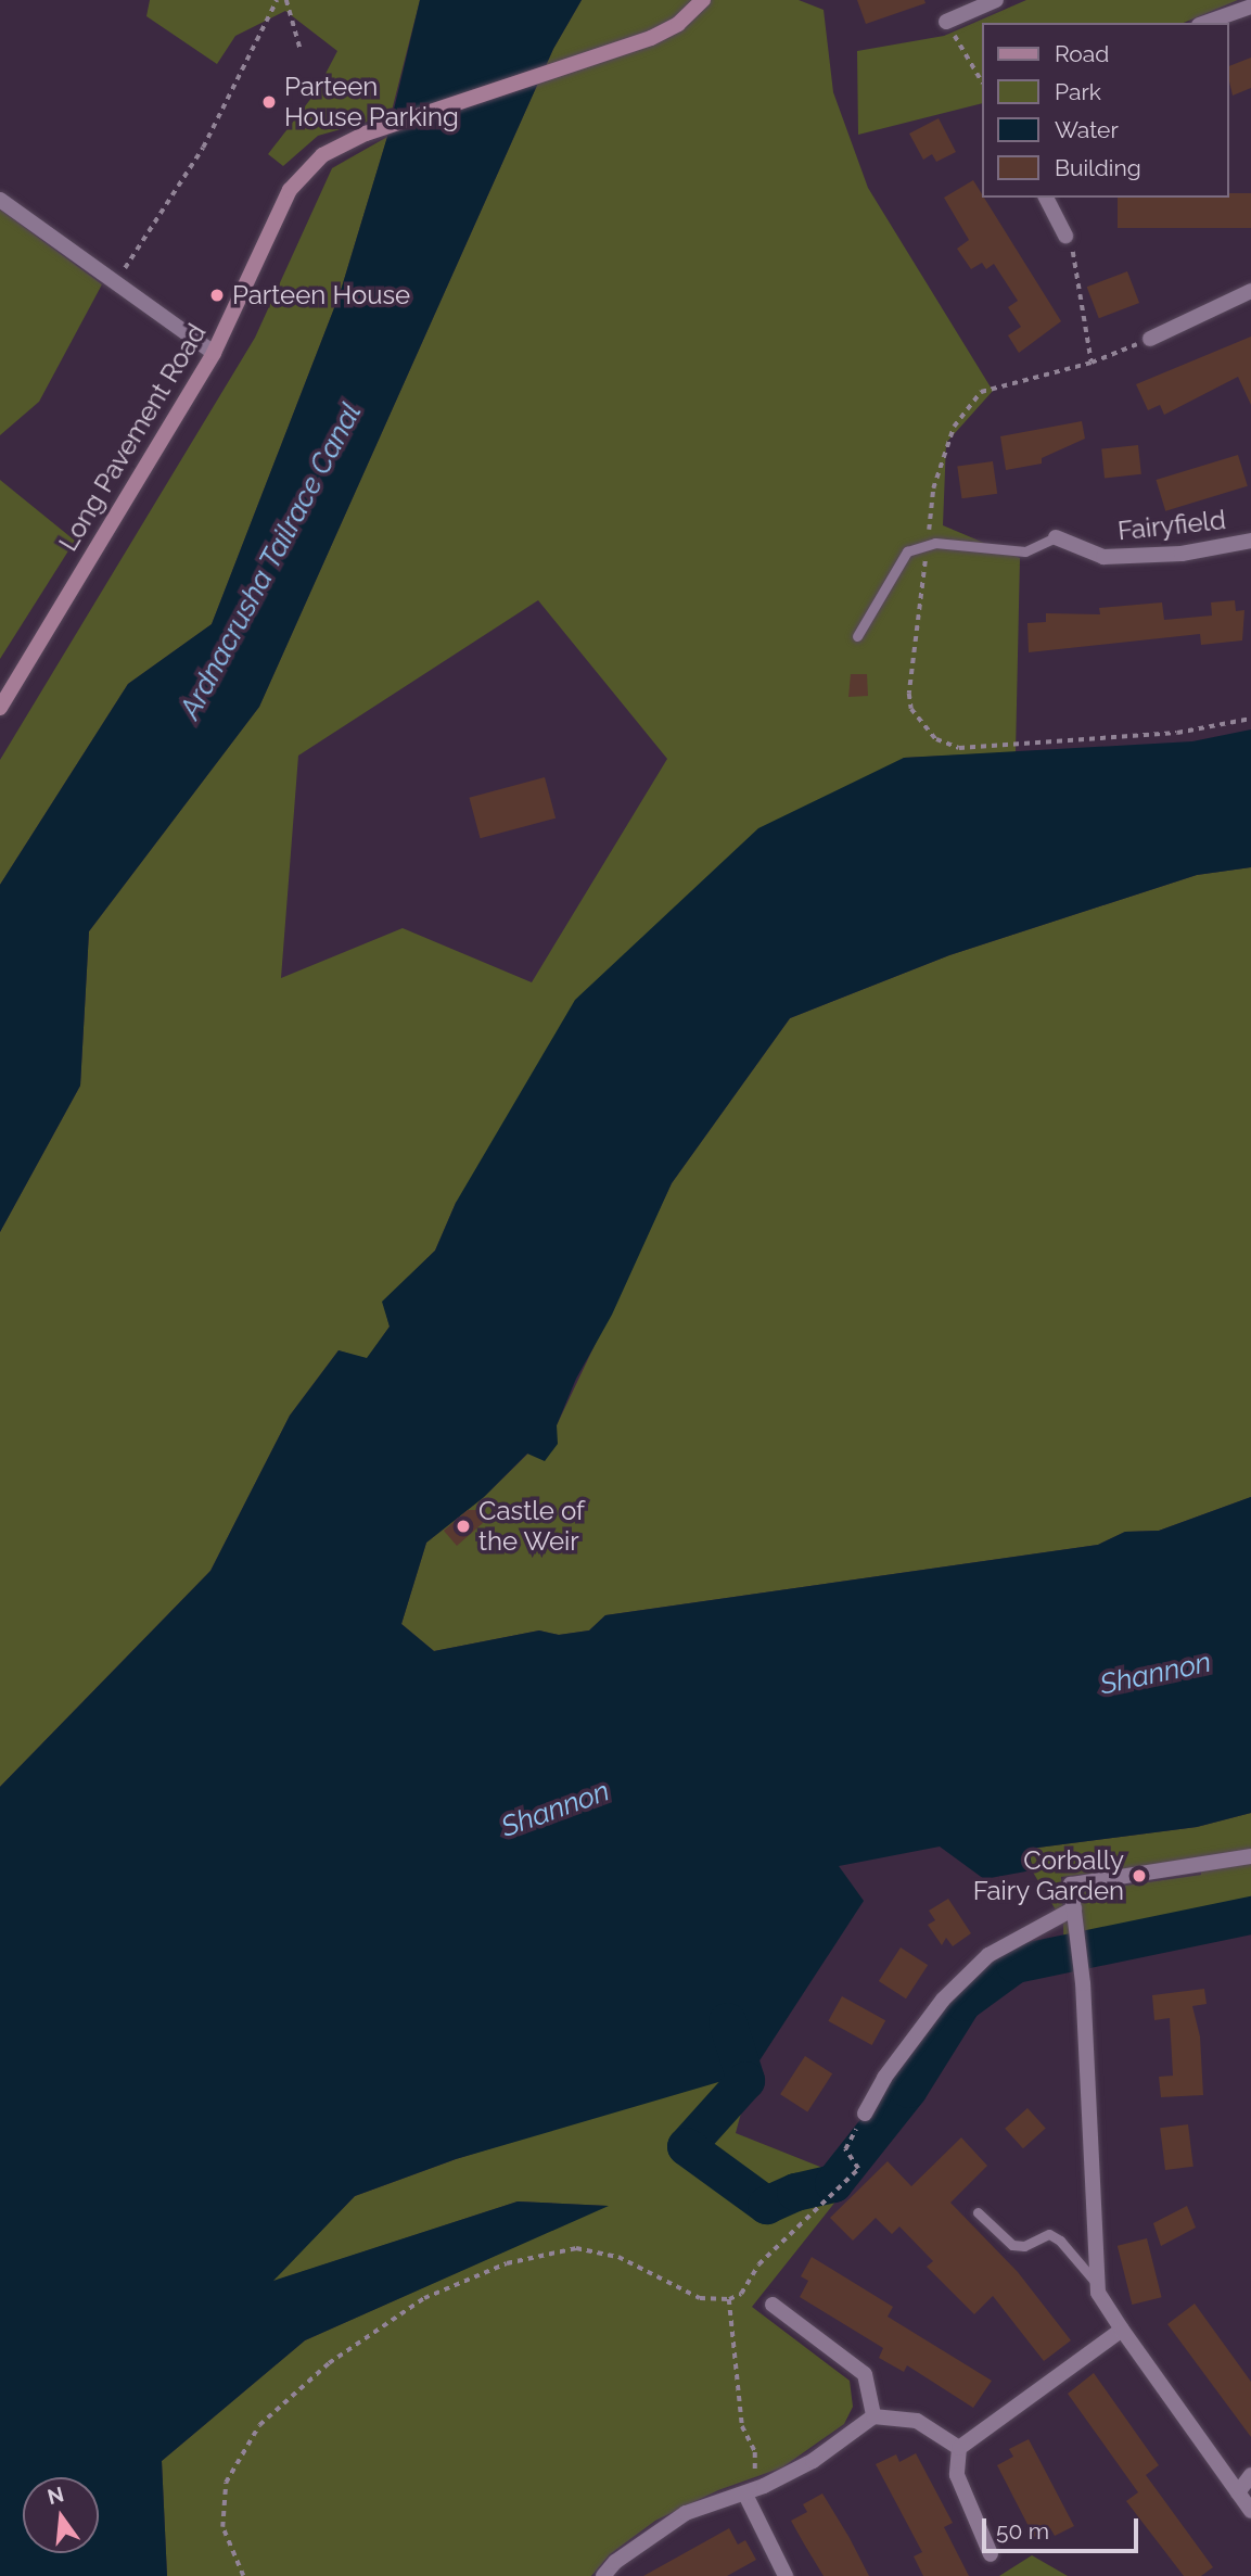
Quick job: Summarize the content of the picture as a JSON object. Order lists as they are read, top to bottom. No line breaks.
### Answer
{"streets":{"main road":["Long Pavement Road"],"street":["Fairyfield"]},"water":["Ardnacrusha Tailrace Canal","Shannon"],"places":["Parteen House Parking","Parteen House","Castle of the Weir","Corbally Fairy Garden"],"legend":["Road","Park","Water","Building"],"scale_bar":"50 m","north":"top"}
